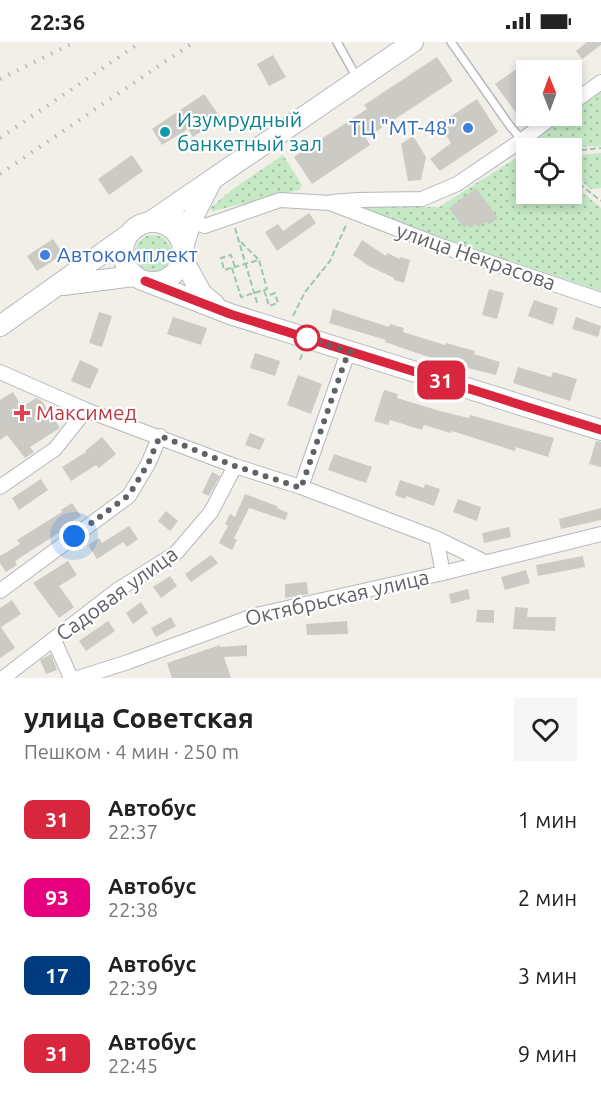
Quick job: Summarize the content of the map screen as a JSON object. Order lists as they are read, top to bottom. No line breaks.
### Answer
{"streets":{"street":["улица Некрасова","Садовая улица","Октябрьская улица"]},"places":{"other":["ТЦ \"МТ-48\"","Изумрудный банкетный зал","Автокомплект"],"health":["Максимед"]},"lines":["bus line 31"],"north":"top","page":{"status":"22:36","on_map":"31","heading":["улица Советская","Пешком · 4 мин · 250 m"],"list":[{"mark":"31","name":"Автобус","note":"22:37","value":"1 мин"},{"mark":"93","name":"Автобус","note":"22:38","value":"2 мин"},{"mark":"17","name":"Автобус","note":"22:39","value":"3 мин"},{"mark":"31","name":"Автобус","note":"22:45","value":"9 мин"}]}}
